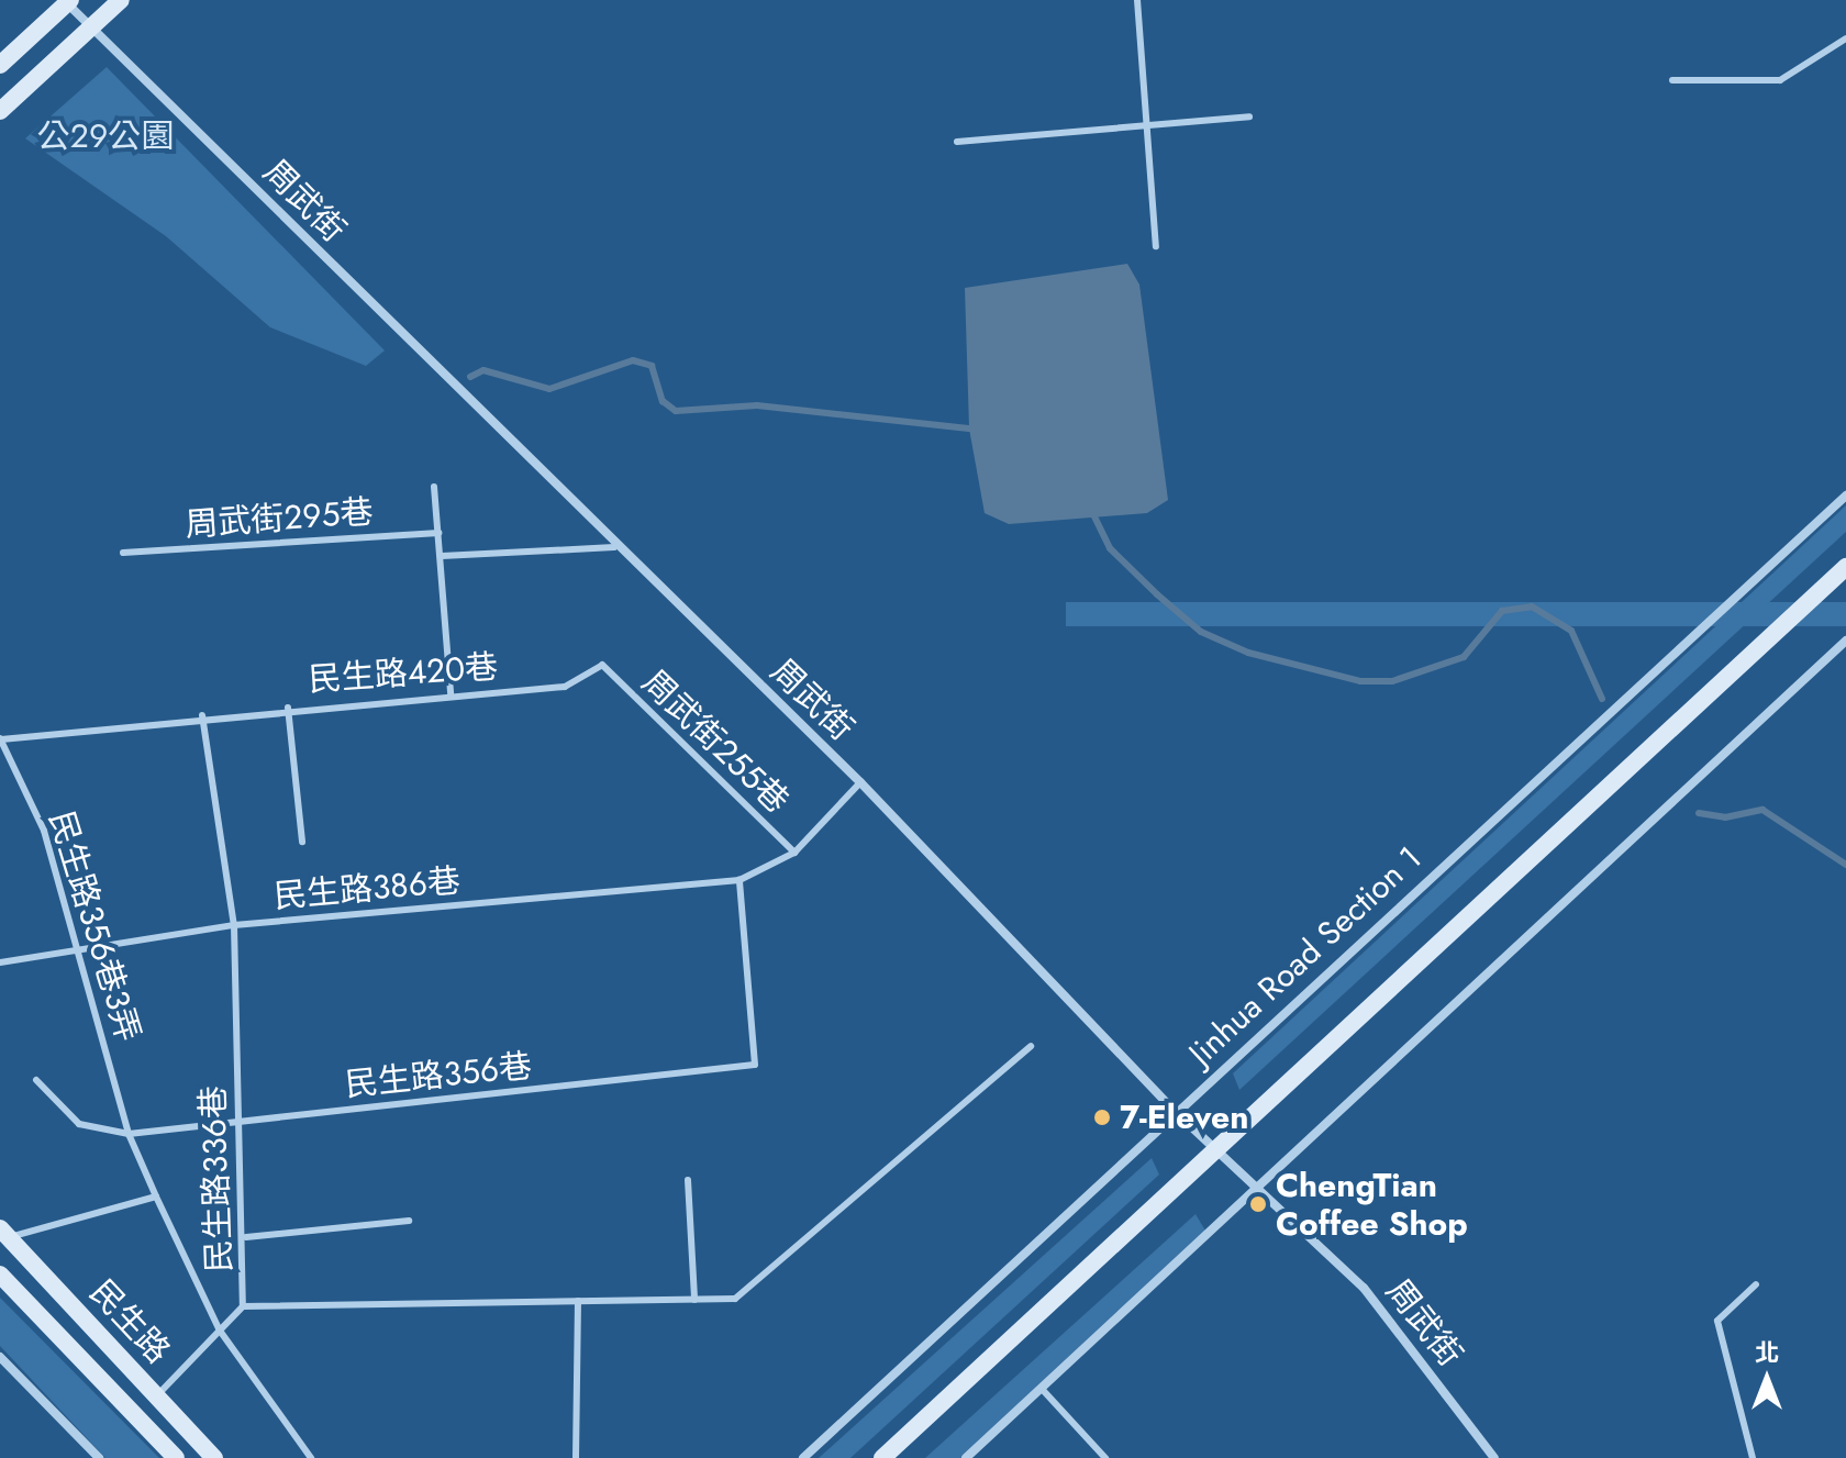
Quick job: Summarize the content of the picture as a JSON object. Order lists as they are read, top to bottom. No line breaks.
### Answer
{"streets":{"street":["周武街","Jinhua Road Section 1","民生路"],"lane":["周武街295巷","民生路420巷","周武街255巷","民生路386巷","民生路356巷3弄","民生路356巷","民生路336巷"]},"crossings":[["周武街","周武街255巷"],["周武街","Jinhua Road Section 1"],["民生路420巷","周武街255巷"],["民生路420巷","民生路356巷3弄"],["周武街255巷","民生路386巷"],["周武街255巷","民生路356巷"],["民生路386巷","民生路356巷3弄"],["民生路386巷","民生路356巷"],["民生路386巷","民生路336巷"],["民生路356巷3弄","民生路356巷"],["民生路356巷","民生路336巷"]],"parks":["公29公園"],"places":["7-Eleven","ChengTian Coffee Shop"],"north":"top"}
